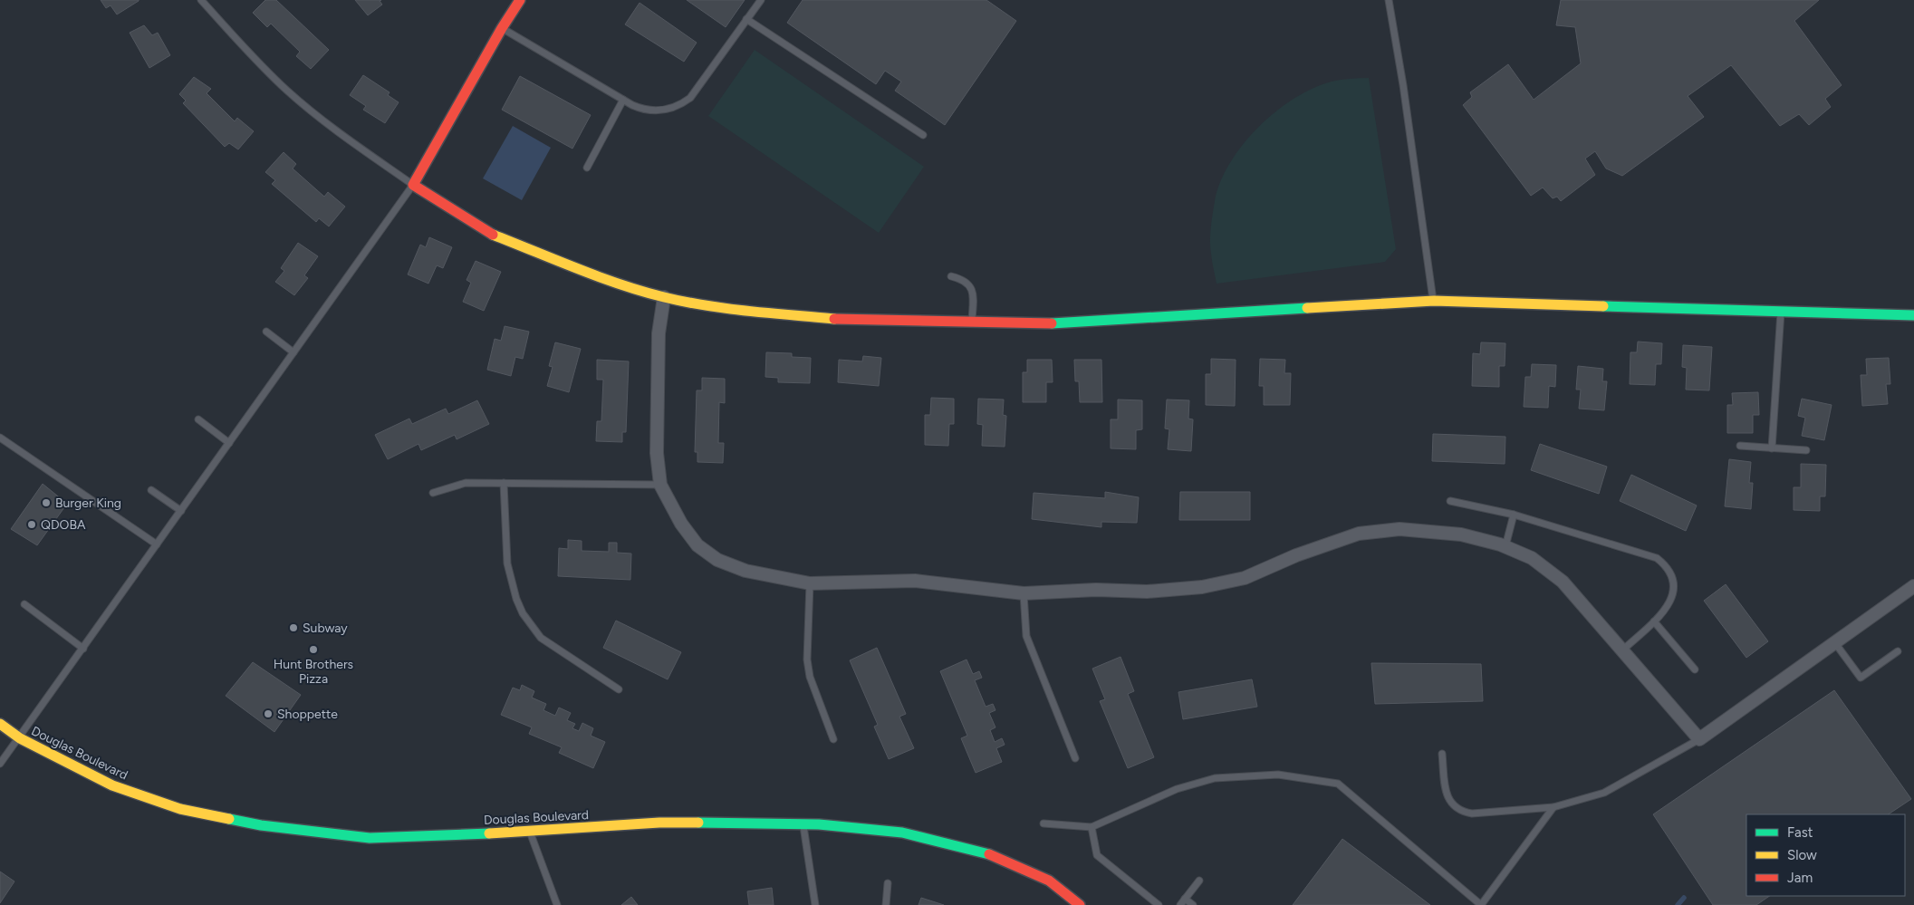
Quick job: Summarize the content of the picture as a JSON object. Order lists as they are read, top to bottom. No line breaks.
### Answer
{"streets":{"street":["Douglas Boulevard"]},"places":["Burger King","QDOBA","Subway","Hunt Brothers Pizza","Shoppette"],"legend":["Fast","Slow","Jam"]}
